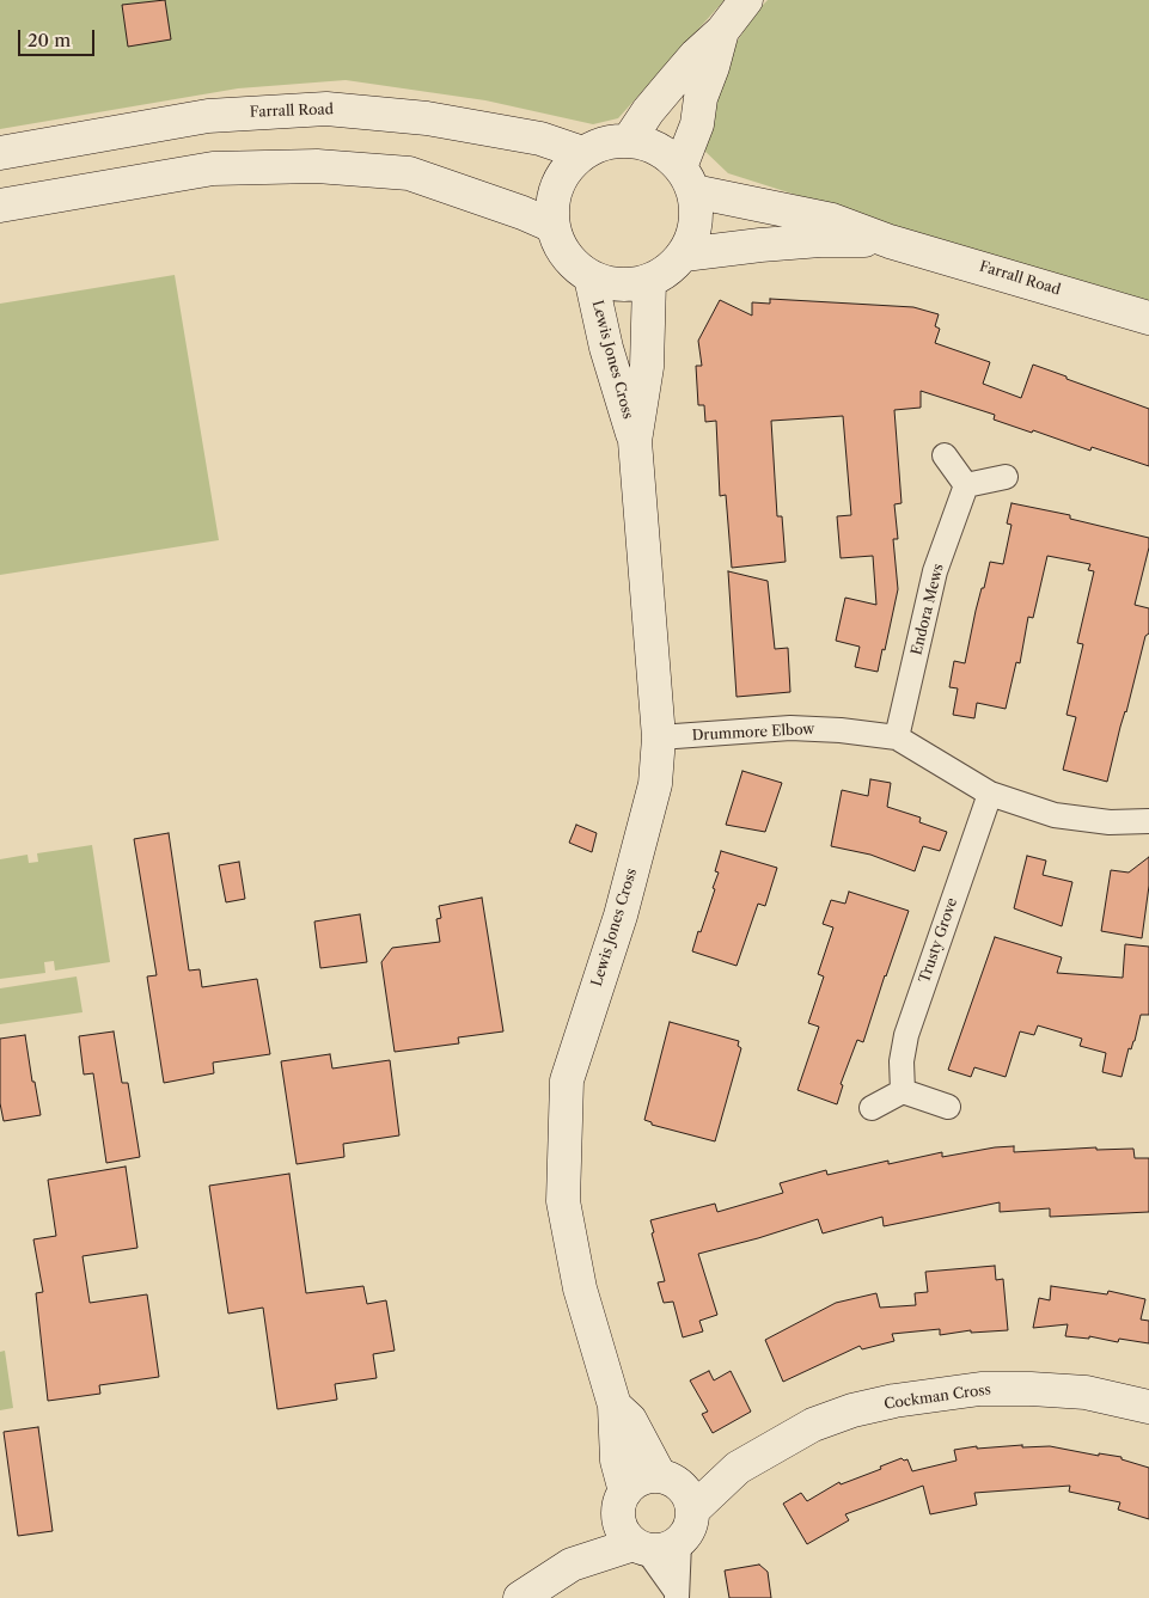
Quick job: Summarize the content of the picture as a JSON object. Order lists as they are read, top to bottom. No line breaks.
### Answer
{"streets":{"main road":["Farrall Road","Lewis Jones Cross","Cockman Cross"],"street":["Endora Mews","Drummore Elbow","Trusty Grove"]},"crossings":[["Farrall Road","Lewis Jones Cross"],["Lewis Jones Cross","Drummore Elbow"],["Lewis Jones Cross","Cockman Cross"],["Endora Mews","Drummore Elbow"],["Drummore Elbow","Trusty Grove"]],"scale_bar":"20 m"}
